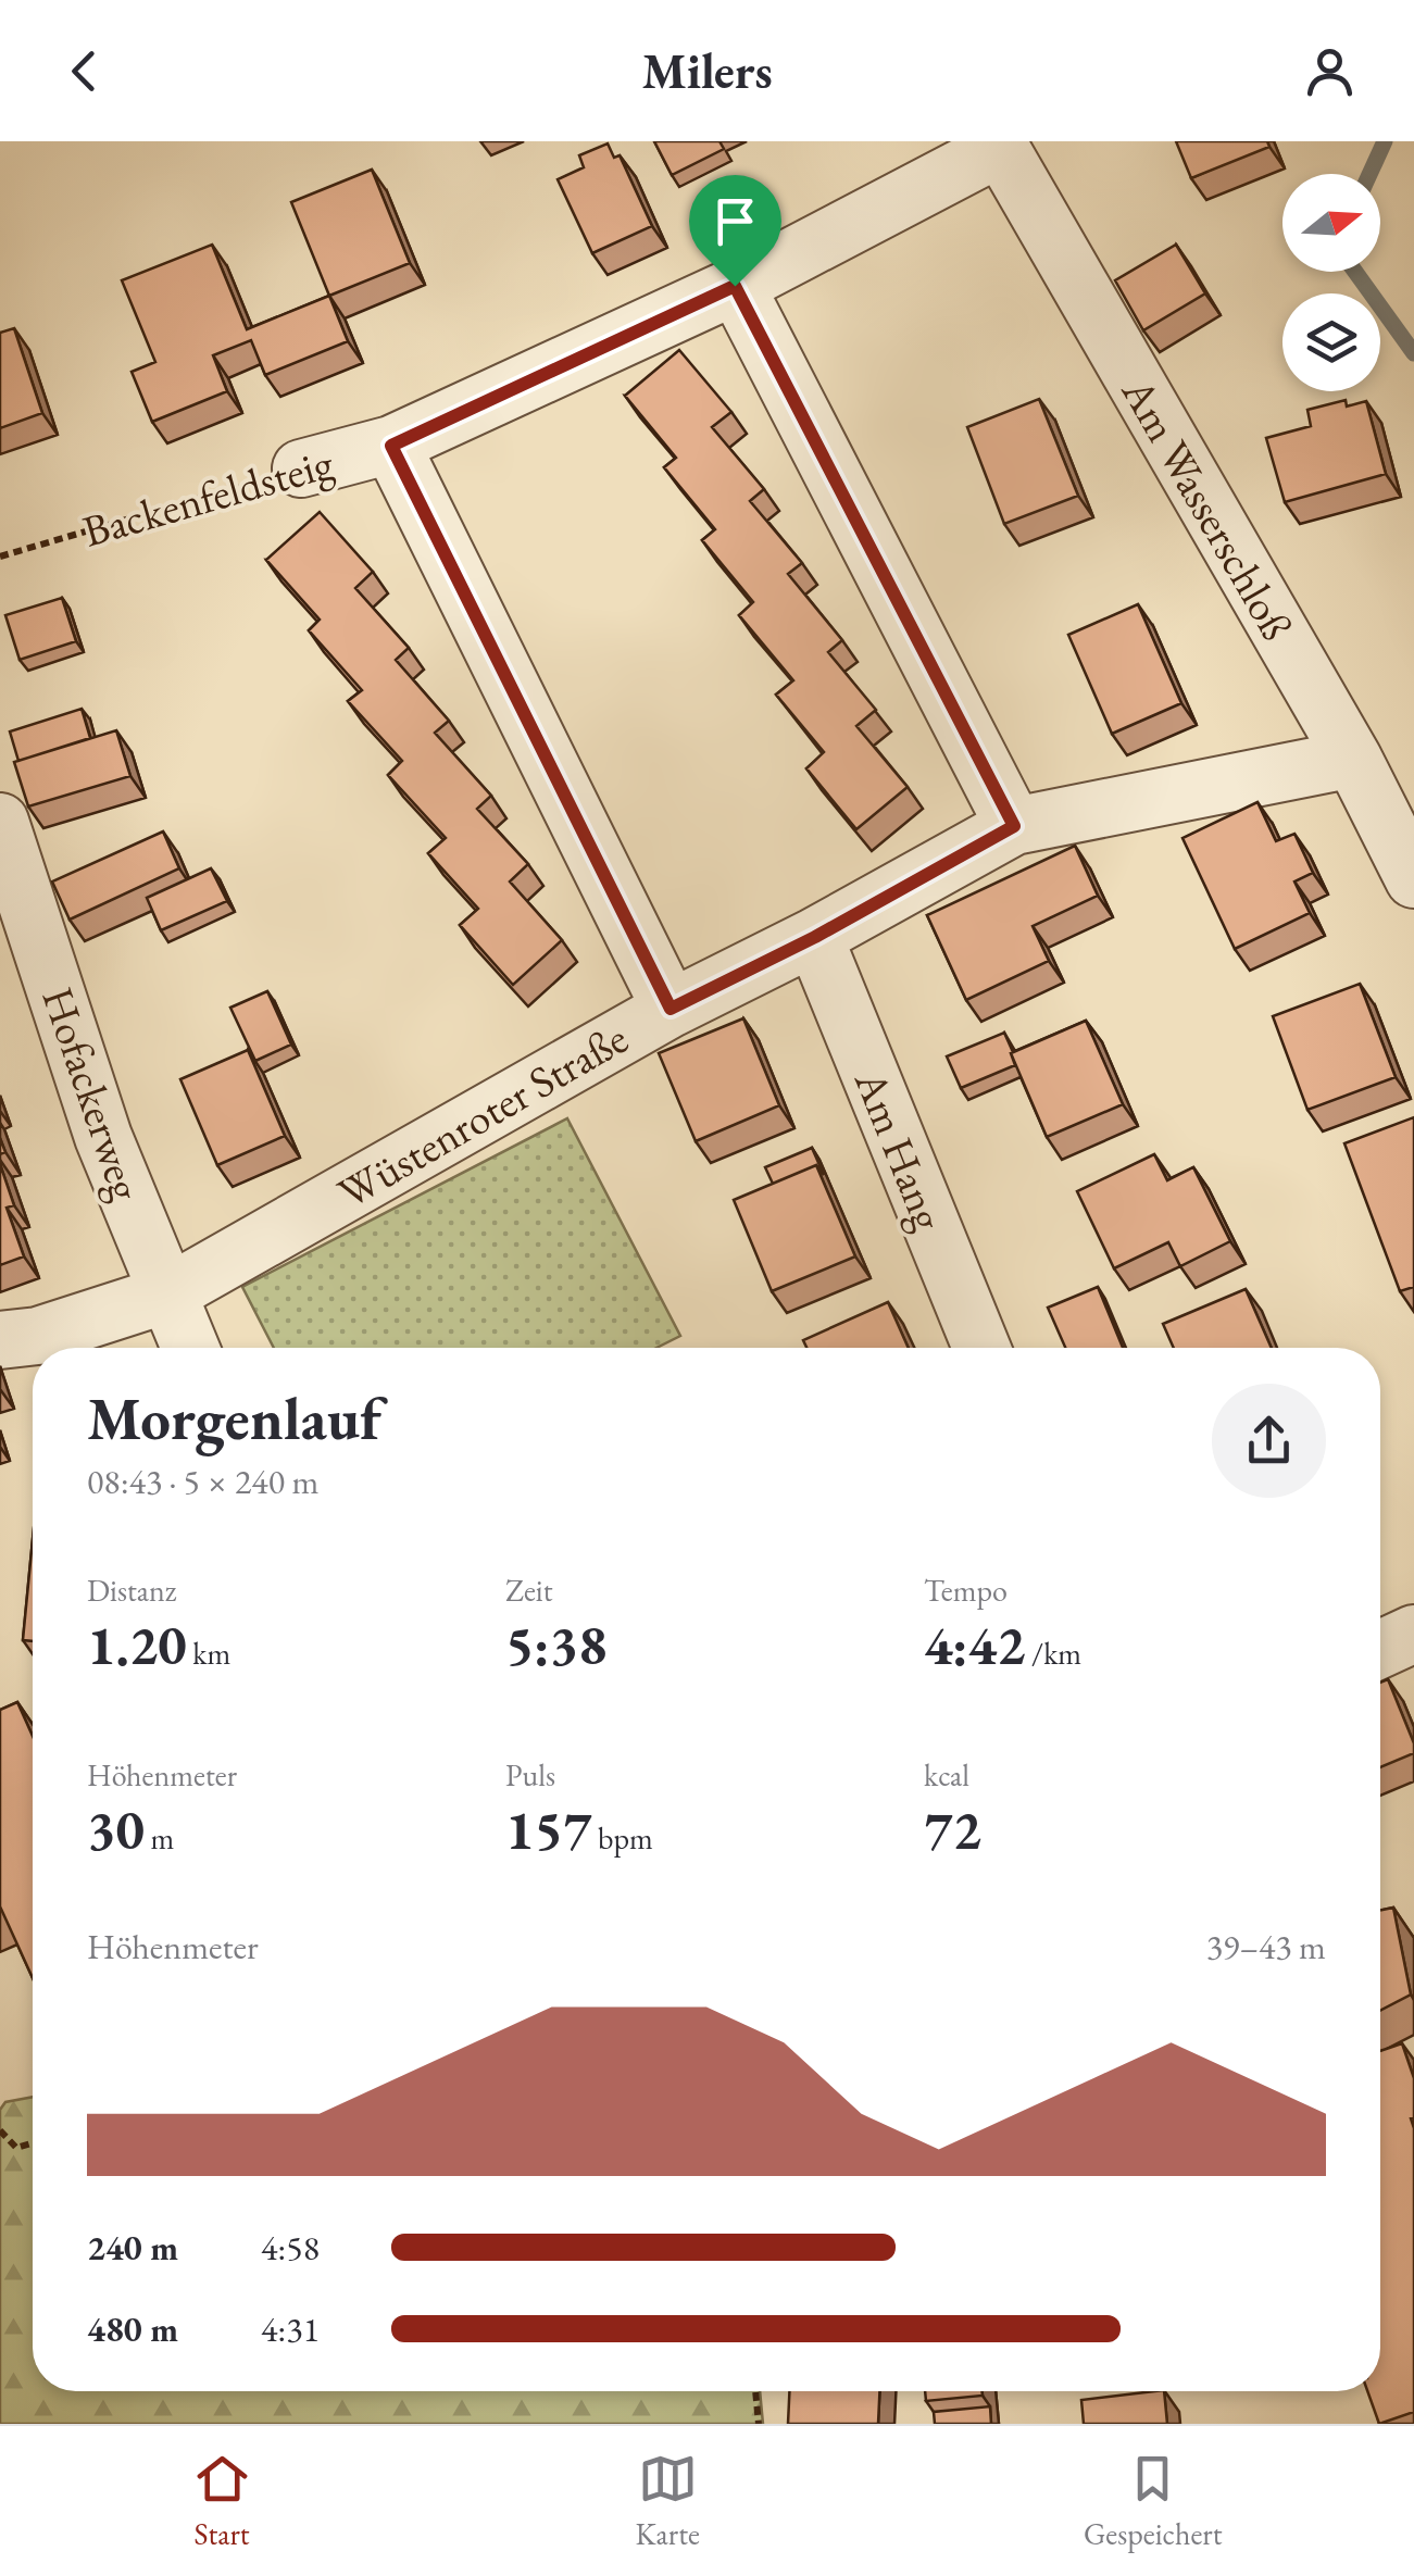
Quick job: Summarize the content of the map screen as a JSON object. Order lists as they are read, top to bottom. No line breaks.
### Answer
{"streets":{"street":["Backenfeldsteig","Am Wasserschloß","Hofackerweg","Wüstenroter Straße","Am Hang"]},"crossings":[["Backenfeldsteig","Am Wasserschloß"],["Am Wasserschloß","Wüstenroter Straße"],["Hofackerweg","Wüstenroter Straße"],["Wüstenroter Straße","Am Hang"]],"north":"right","page":{"header":"Milers","heading":["Morgenlauf","08:43 · 5 × 240 m"],"stats":[["Distanz","1.20 km"],["Zeit","5:38"],["Tempo","4:42 /km"],["Höhenmeter","30 m"],["Puls","157 bpm"],["kcal","72"]],"chart":["Höhenmeter","39–43 m"],"list":[{"name":"240 m","note":"4:58"},{"name":"480 m","note":"4:31"}],"tabs":["Start","Karte","Gespeichert"]}}
